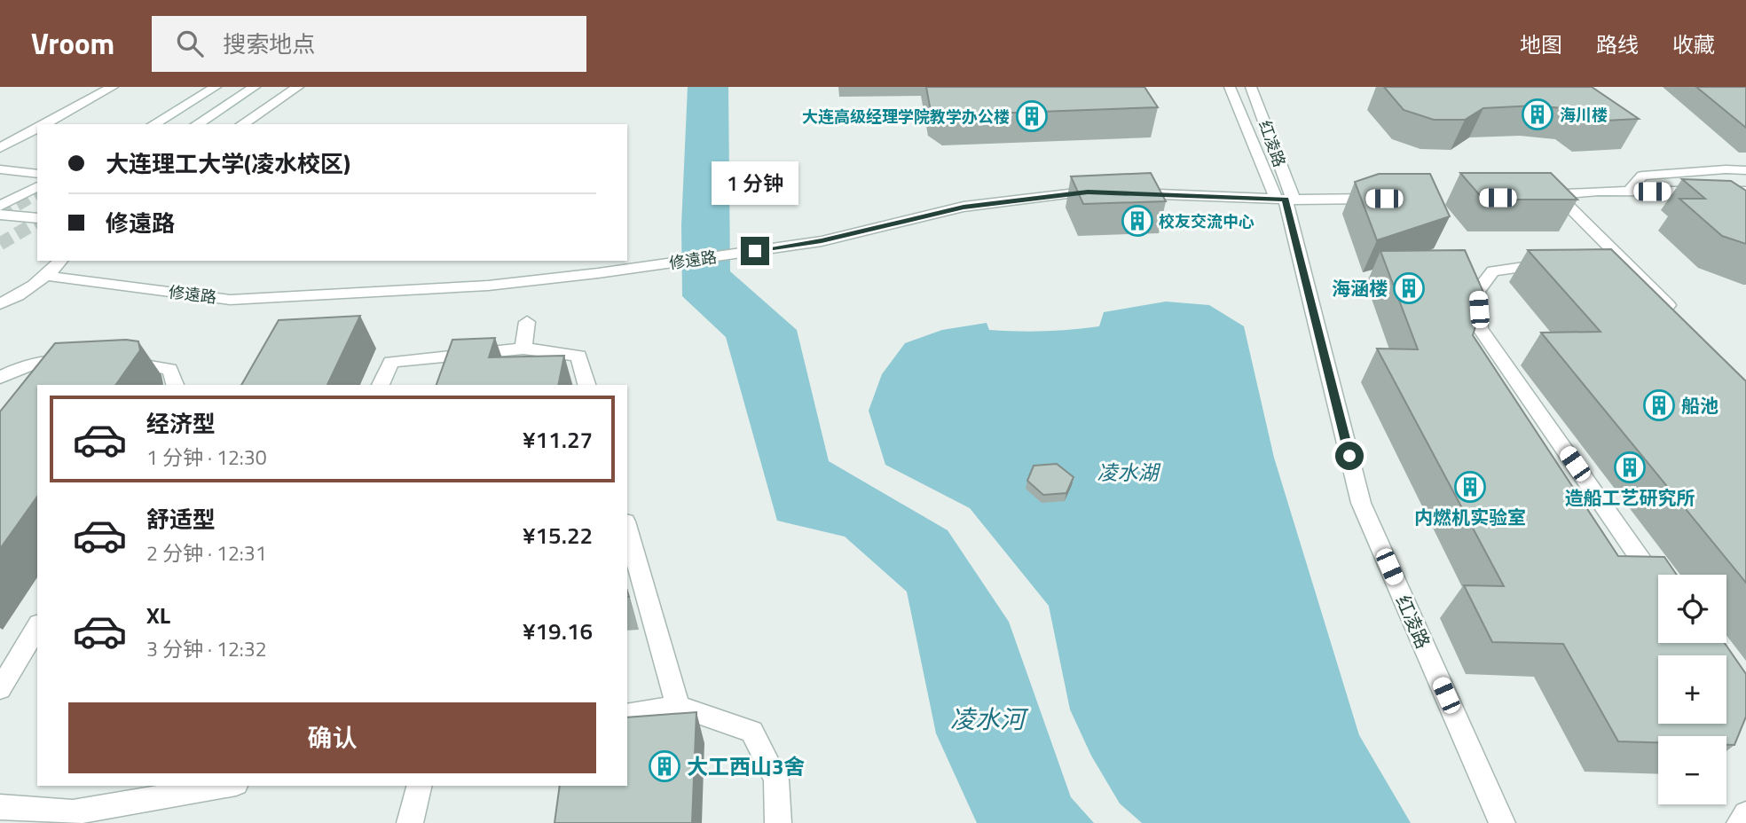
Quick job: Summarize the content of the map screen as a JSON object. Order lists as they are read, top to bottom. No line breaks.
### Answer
{"streets":{"street":["红凌路","修遠路"]},"crossings":[["红凌路","修遠路"]],"water":["凌水湖","凌水河"],"places":{"building":["海川楼","大连高级经理学院教学办公楼","校友交流中心","海涵楼","船池","造船工艺研究所","内燃机实验室","大工西山3舍"]},"page":{"header":"Vroom","search":"搜索地点","nav":["地图","路线","收藏"],"banner":["大连理工大学(凌水校区)","修遠路"],"bubble":"1 分钟","list":[{"name":"经济型","note":"1 分钟 · 12:30","value":"¥11.27"},{"name":"舒适型","note":"2 分钟 · 12:31","value":"¥15.22"},{"name":"XL","note":"3 分钟 · 12:32","value":"¥19.16"}],"map_buttons":["+","−"],"buttons":"确认"}}
